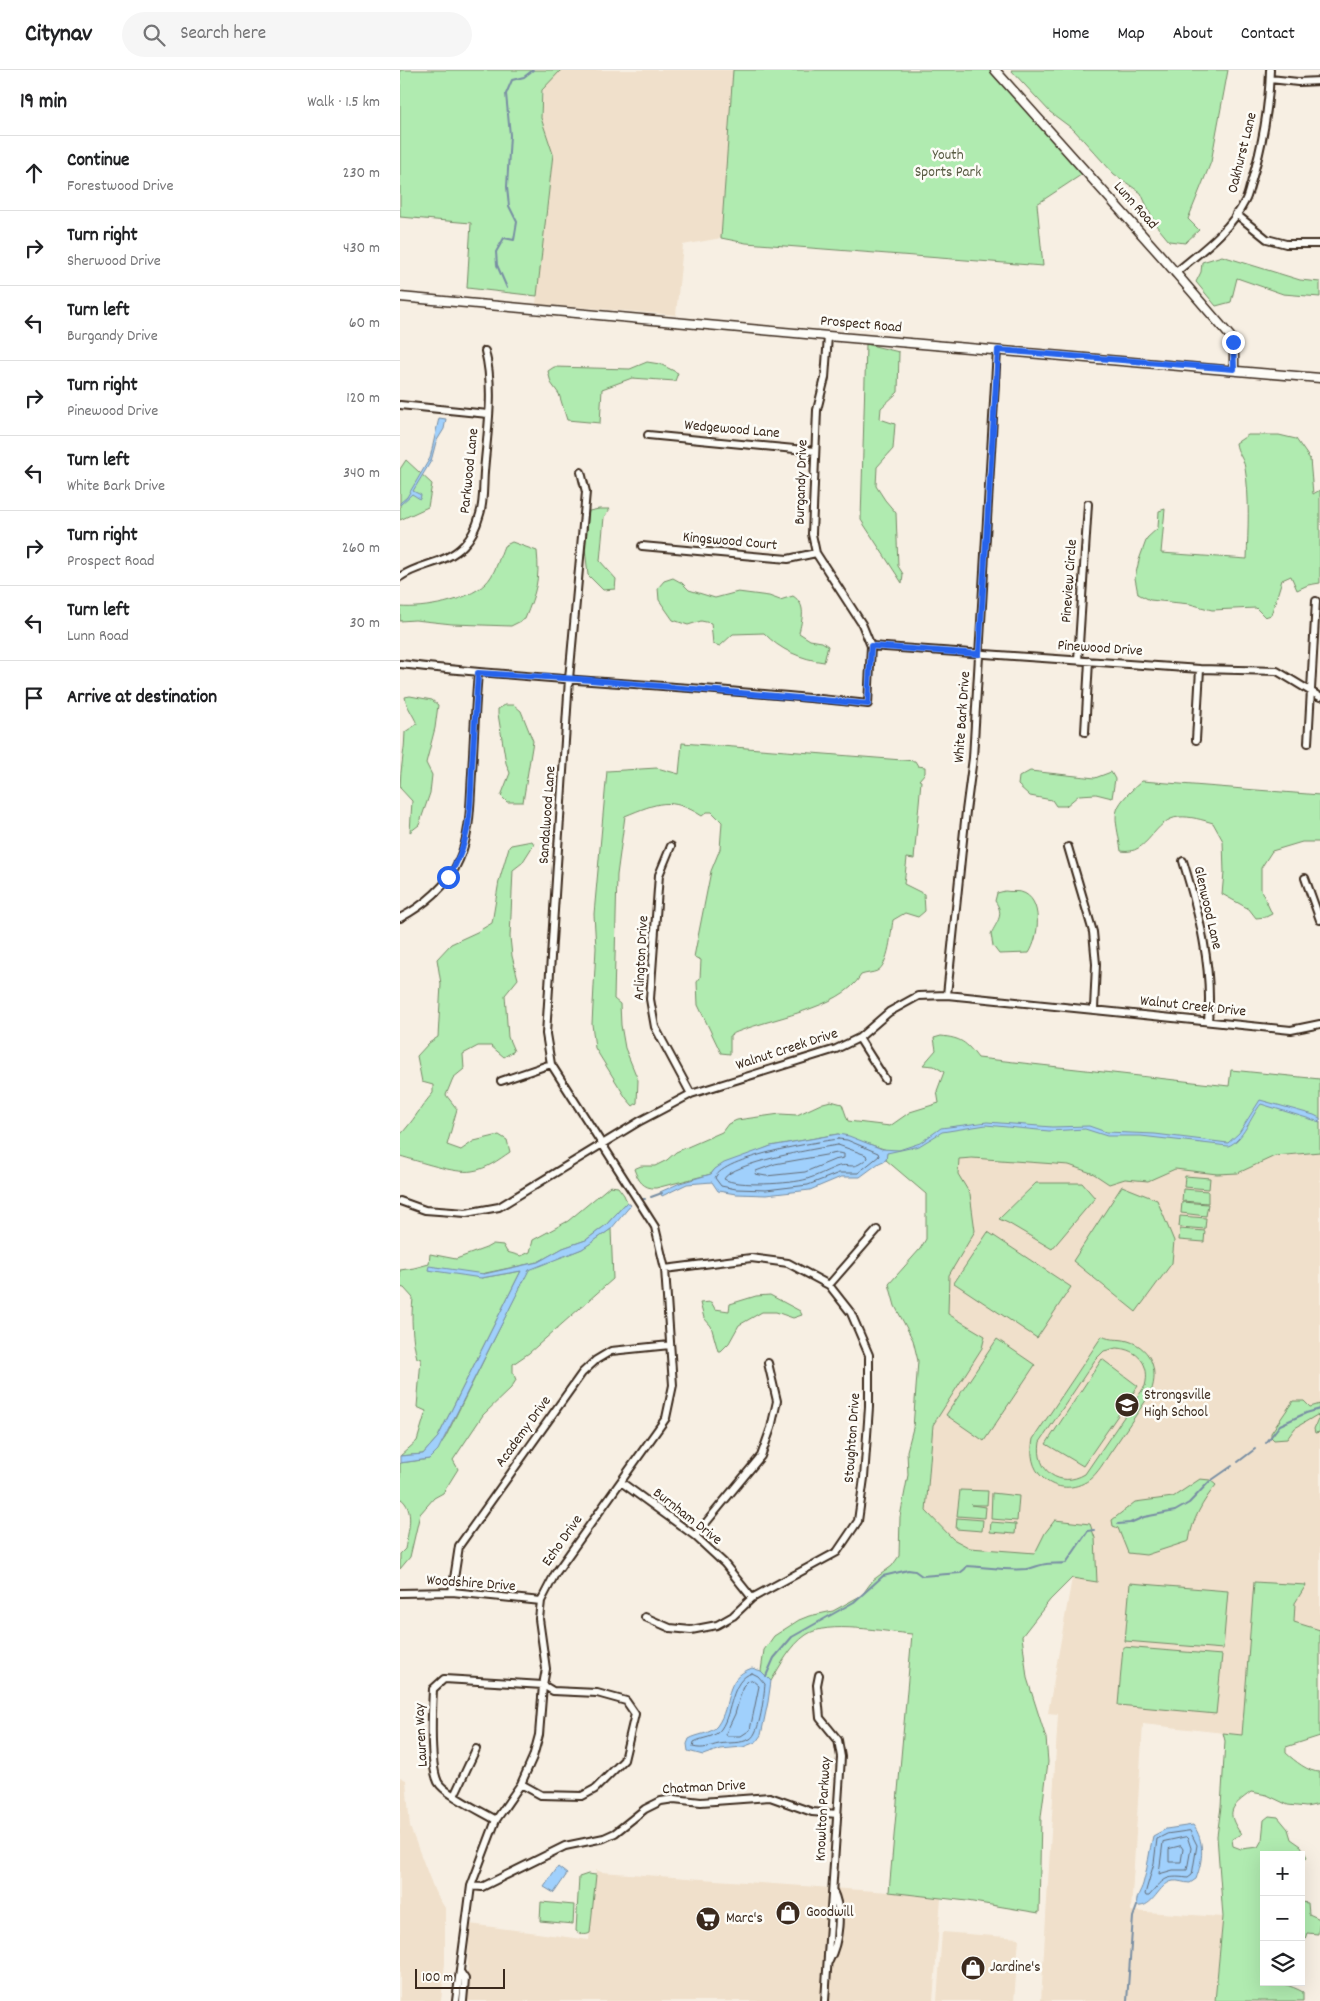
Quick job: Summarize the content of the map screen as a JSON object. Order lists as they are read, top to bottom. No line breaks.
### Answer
{"streets":{"street":["Oakhurst Lane","Lunn Road","Prospect Road","Wedgewood Lane","Parkwood Lane","Burgandy Drive","Kingswood Court","Pineview Circle","Pinewood Drive","White Bark Drive","Sandalwood Lane","Glenwood Lane","Arlington Drive","Walnut Creek Drive","Academy Drive","Stoughton Drive","Burnham Drive","Echo Drive","Woodshire Drive","Lauren Way","Chatman Drive","Knowlton Parkway"]},"crossings":[["Oakhurst Lane","Lunn Road"],["Lunn Road","Prospect Road"],["Prospect Road","Burgandy Drive"],["Prospect Road","White Bark Drive"],["Wedgewood Lane","Burgandy Drive"],["Burgandy Drive","Kingswood Court"],["Burgandy Drive","Pinewood Drive"],["Burgandy Drive","Sandalwood Lane"],["Pineview Circle","Pinewood Drive"],["Pinewood Drive","White Bark Drive"],["White Bark Drive","Walnut Creek Drive"],["Sandalwood Lane","Walnut Creek Drive"],["Sandalwood Lane","Echo Drive"],["Glenwood Lane","Walnut Creek Drive"],["Arlington Drive","Walnut Creek Drive"],["Walnut Creek Drive","Echo Drive"],["Academy Drive","Echo Drive"],["Academy Drive","Woodshire Drive"],["Stoughton Drive","Burnham Drive"],["Stoughton Drive","Echo Drive"],["Burnham Drive","Echo Drive"],["Echo Drive","Woodshire Drive"],["Echo Drive","Lauren Way"],["Echo Drive","Chatman Drive"],["Chatman Drive","Knowlton Parkway"]],"parks":["Youth Sports Park"],"places":{"school or university":["Strongsville High School"],"shop":["Goodwill","Jardine's"],"supermarket":["Marc's"]},"scale_bar":"100 m","page":{"header":"Citynav","search":"Search here","nav":["Home","Map","About","Contact"],"heading":["19 min","Walk · 1.5 km"],"list":[["Continue","Forestwood Drive","230 m"],["Turn right","Sherwood Drive","430 m"],["Turn left","Burgandy Drive","60 m"],["Turn right","Pinewood Drive","120 m"],["Turn left","White Bark Drive","340 m"],["Turn right","Prospect Road","260 m"],["Turn left","Lunn Road","30 m"],"Arrive at destination"],"map_buttons":["+","−"],"scale":"100 m"}}
